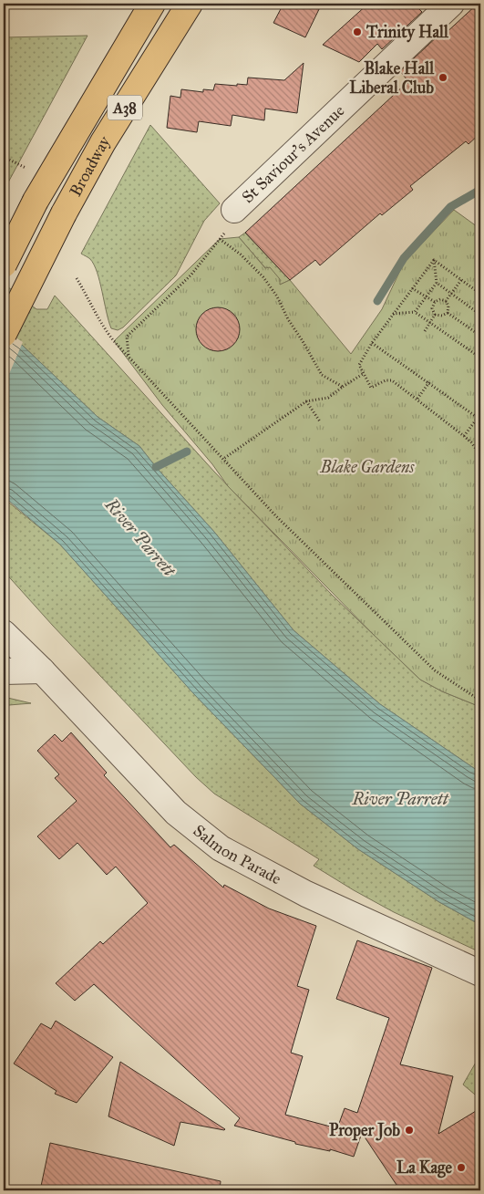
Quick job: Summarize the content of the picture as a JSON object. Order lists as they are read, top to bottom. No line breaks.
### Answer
{"streets":{"main road":["A38","Broadway"],"street":["St Saviour's Avenue","Salmon Parade"]},"water":["River Parrett"],"parks":["Blake Gardens"],"places":["Trinity Hall","Blake Hall Liberal Club","Proper Job","La Kage"]}
